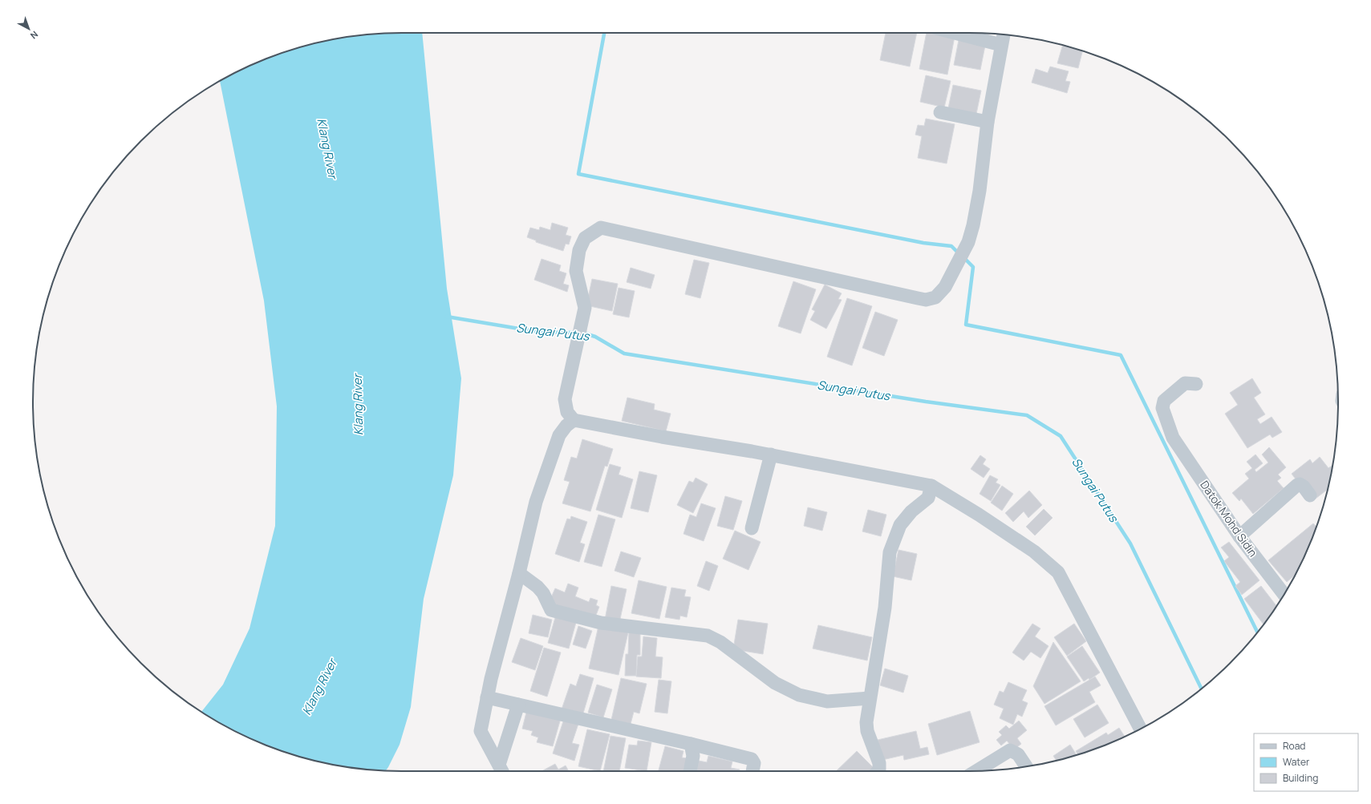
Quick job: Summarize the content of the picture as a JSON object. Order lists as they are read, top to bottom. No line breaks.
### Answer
{"streets":{"street":["Datok Mohd Sidin"]},"water":["Klang River","Sungai Putus"],"legend":["Road","Water","Building"],"north":"bottom right"}
